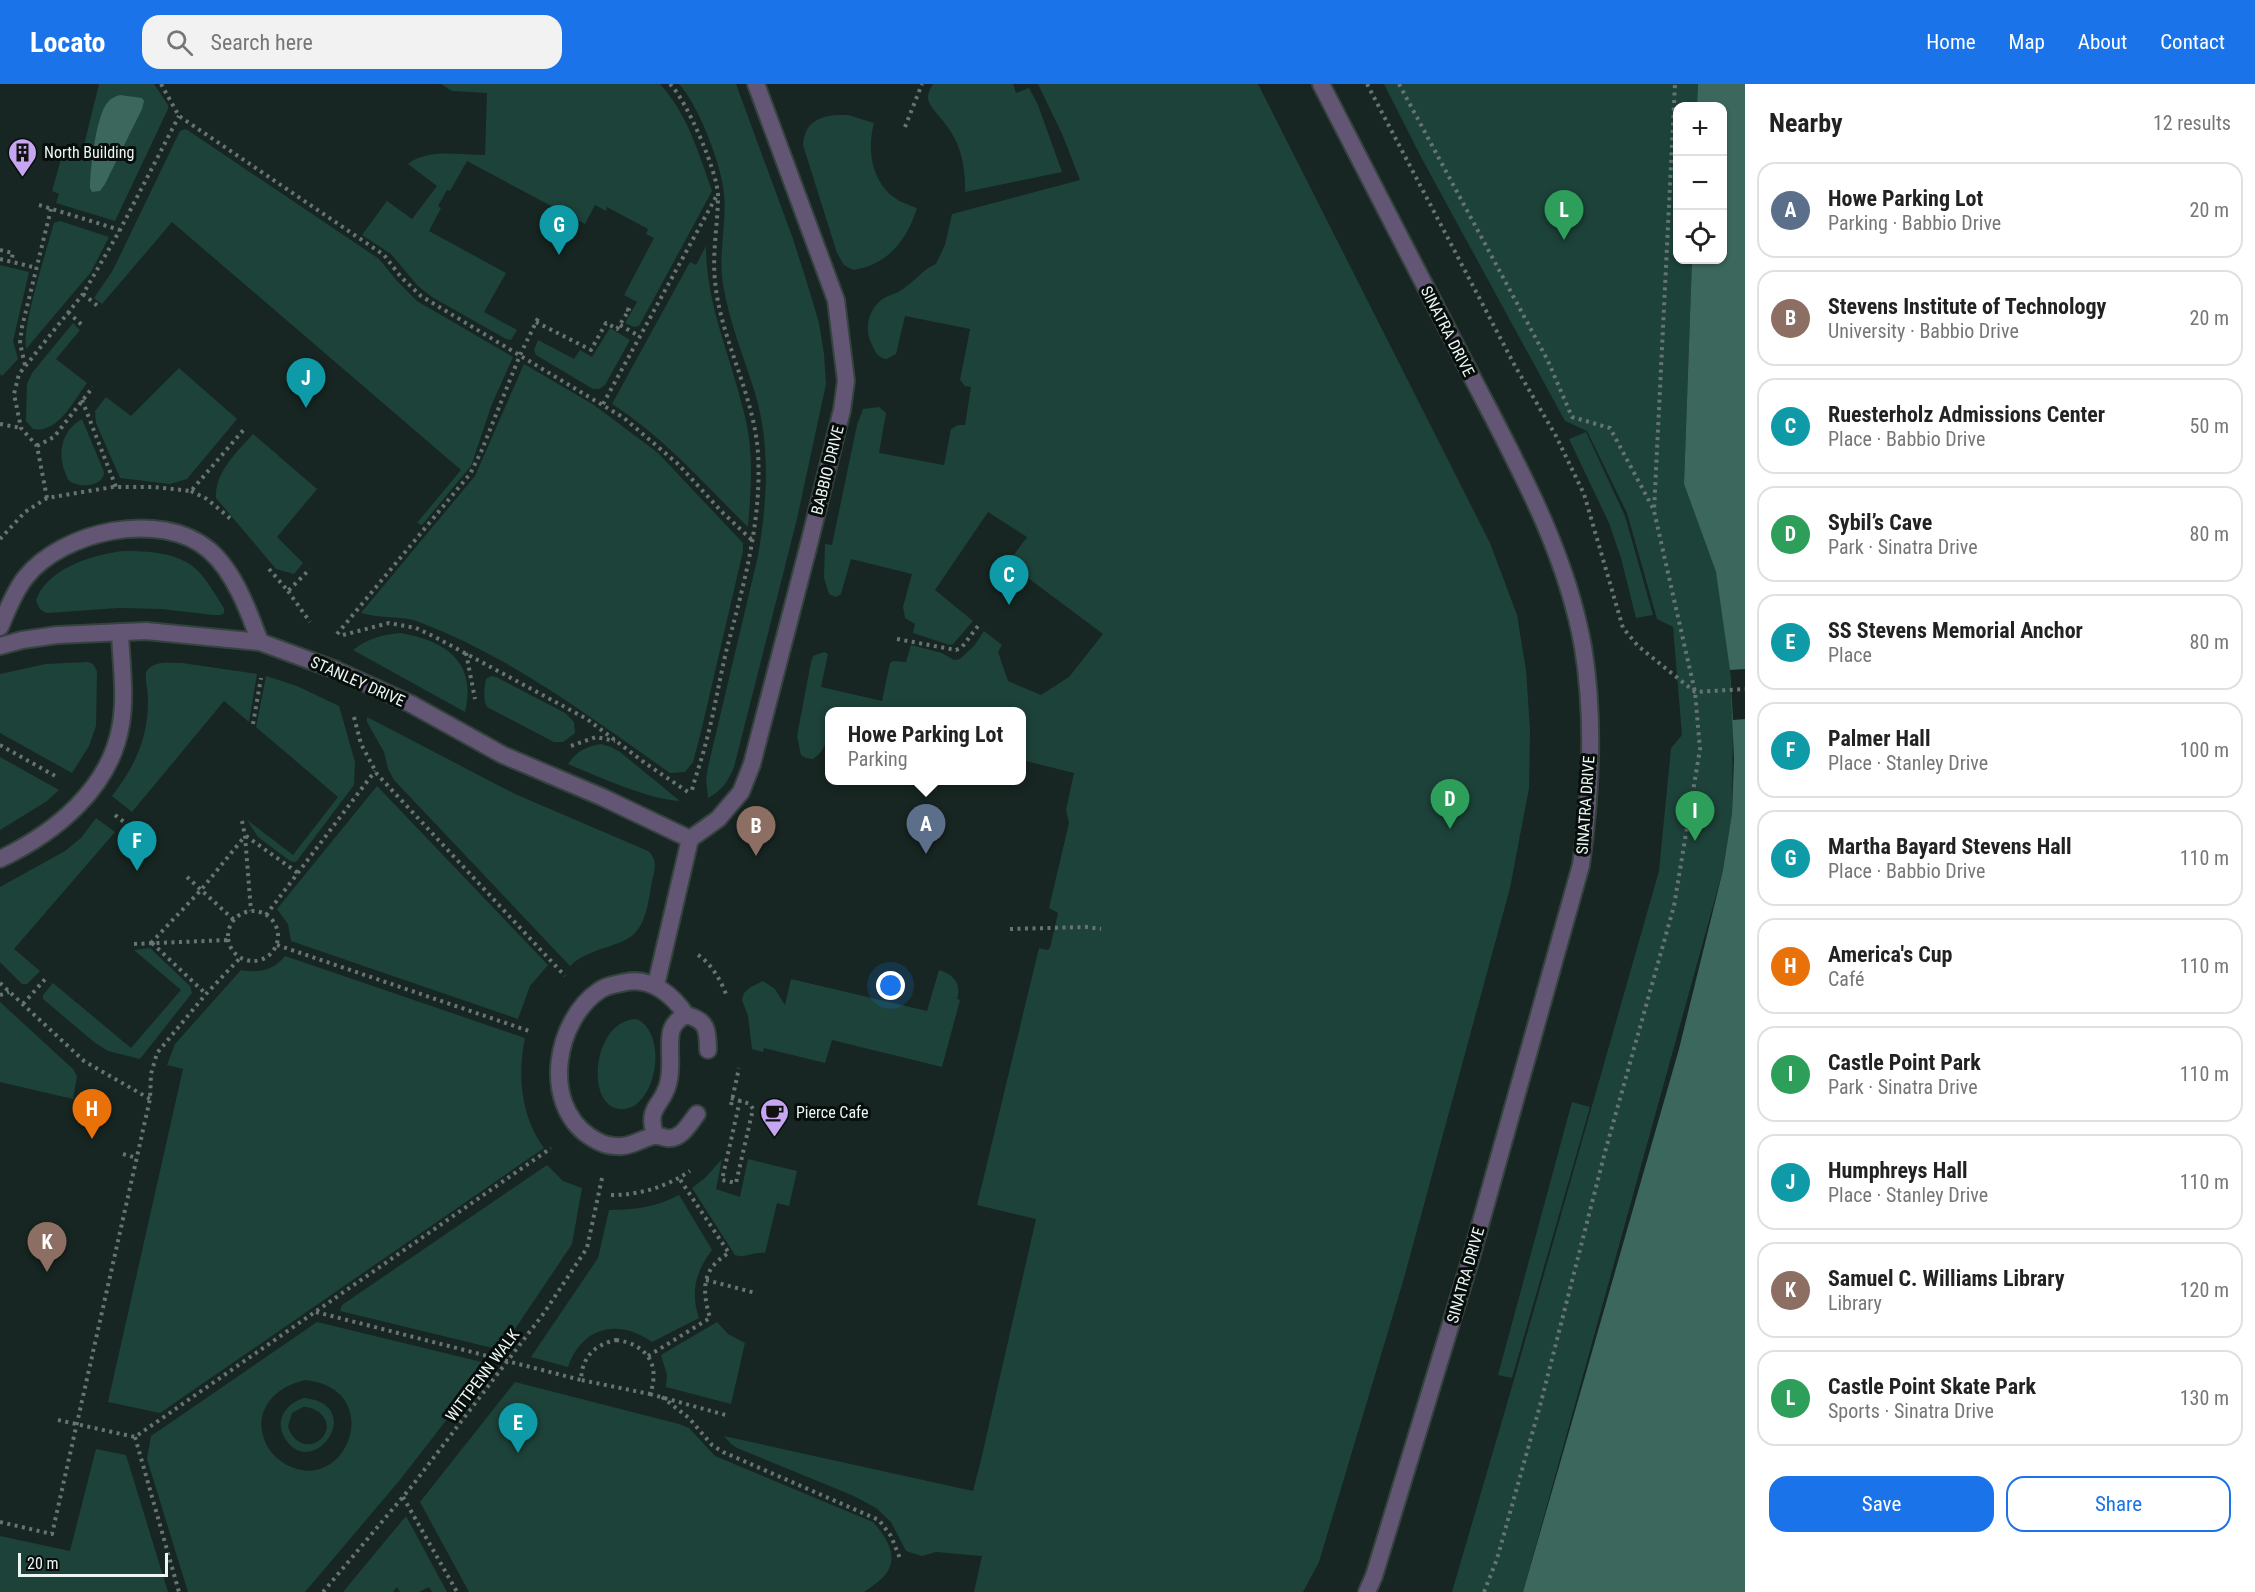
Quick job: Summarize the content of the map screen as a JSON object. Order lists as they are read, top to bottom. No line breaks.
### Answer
{"streets":{"street":["SINATRA DRIVE","BABBIO DRIVE","STANLEY DRIVE"],"path":["WITTPENN WALK"]},"crossings":[["BABBIO DRIVE","STANLEY DRIVE"]],"places":{"building":["North Building"],"cafe":["Pierce Cafe"]},"scale_bar":"20 m","page":{"header":"Locato","search":"Search here","nav":["Home","Map","About","Contact"],"heading":["Nearby","12 results"],"map_buttons":["+","−"],"list":[{"mark":"A","name":"Howe Parking Lot","note":"Parking · Babbio Drive","value":"20 m"},{"mark":"B","name":"Stevens Institute of Technology","note":"University · Babbio Drive","value":"20 m"},{"mark":"C","name":"Ruesterholz Admissions Center","note":"Place · Babbio Drive","value":"50 m"},{"mark":"D","name":"Sybil’s Cave","note":"Park · Sinatra Drive","value":"80 m"},{"mark":"E","name":"SS Stevens Memorial Anchor","note":"Place","value":"80 m"},{"mark":"F","name":"Palmer Hall","note":"Place · Stanley Drive","value":"100 m"},{"mark":"G","name":"Martha Bayard Stevens Hall","note":"Place · Babbio Drive","value":"110 m"},{"mark":"H","name":"America's Cup","note":"Café","value":"110 m"},{"mark":"I","name":"Castle Point Park","note":"Park · Sinatra Drive","value":"110 m"},{"mark":"J","name":"Humphreys Hall","note":"Place · Stanley Drive","value":"110 m"},{"mark":"K","name":"Samuel C. Williams Library","note":"Library","value":"120 m"},{"mark":"L","name":"Castle Point Skate Park","note":"Sports · Sinatra Drive","value":"130 m"}],"pins":["L","G","J","C","D","I","A","B","F","H","K","E"],"popup":["Howe Parking Lot","Parking"],"buttons":["Save","Share"],"scale":"20 m"}}
